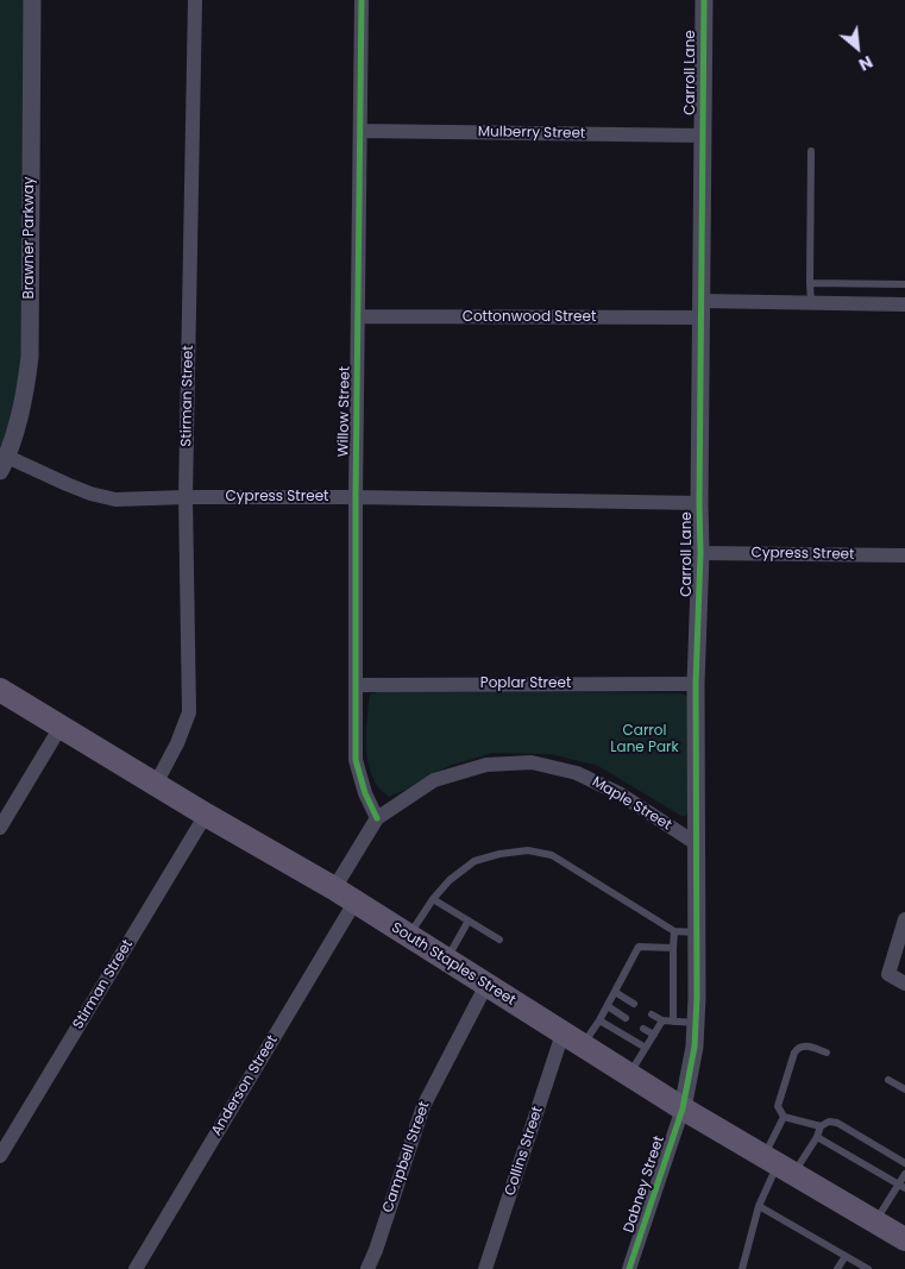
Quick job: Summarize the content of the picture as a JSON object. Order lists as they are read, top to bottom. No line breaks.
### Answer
{"streets":{"main road":["South Staples Street"],"street":["Carroll Lane","Mulberry Street","Brawner Parkway","Cottonwood Street","Stirman Street","Willow Street","Cypress Street","Poplar Street","Maple Street","Anderson Street","Collins Street","Campbell Street","Dabney Street"]},"crossings":[["Carroll Lane","Mulberry Street"],["Carroll Lane","Cottonwood Street"],["Carroll Lane","Cypress Street"],["Carroll Lane","Poplar Street"],["Carroll Lane","Maple Street"],["Carroll Lane","South Staples Street"],["Carroll Lane","Dabney Street"],["Mulberry Street","Willow Street"],["Brawner Parkway","Cypress Street"],["Cottonwood Street","Willow Street"],["Stirman Street","Cypress Street"],["Stirman Street","South Staples Street"],["Willow Street","Cypress Street"],["Willow Street","Poplar Street"],["Willow Street","Maple Street"],["Maple Street","South Staples Street"],["South Staples Street","Anderson Street"],["South Staples Street","Collins Street"],["South Staples Street","Campbell Street"],["South Staples Street","Dabney Street"]],"parks":["Carrol Lane Park"],"north":"bottom right"}
